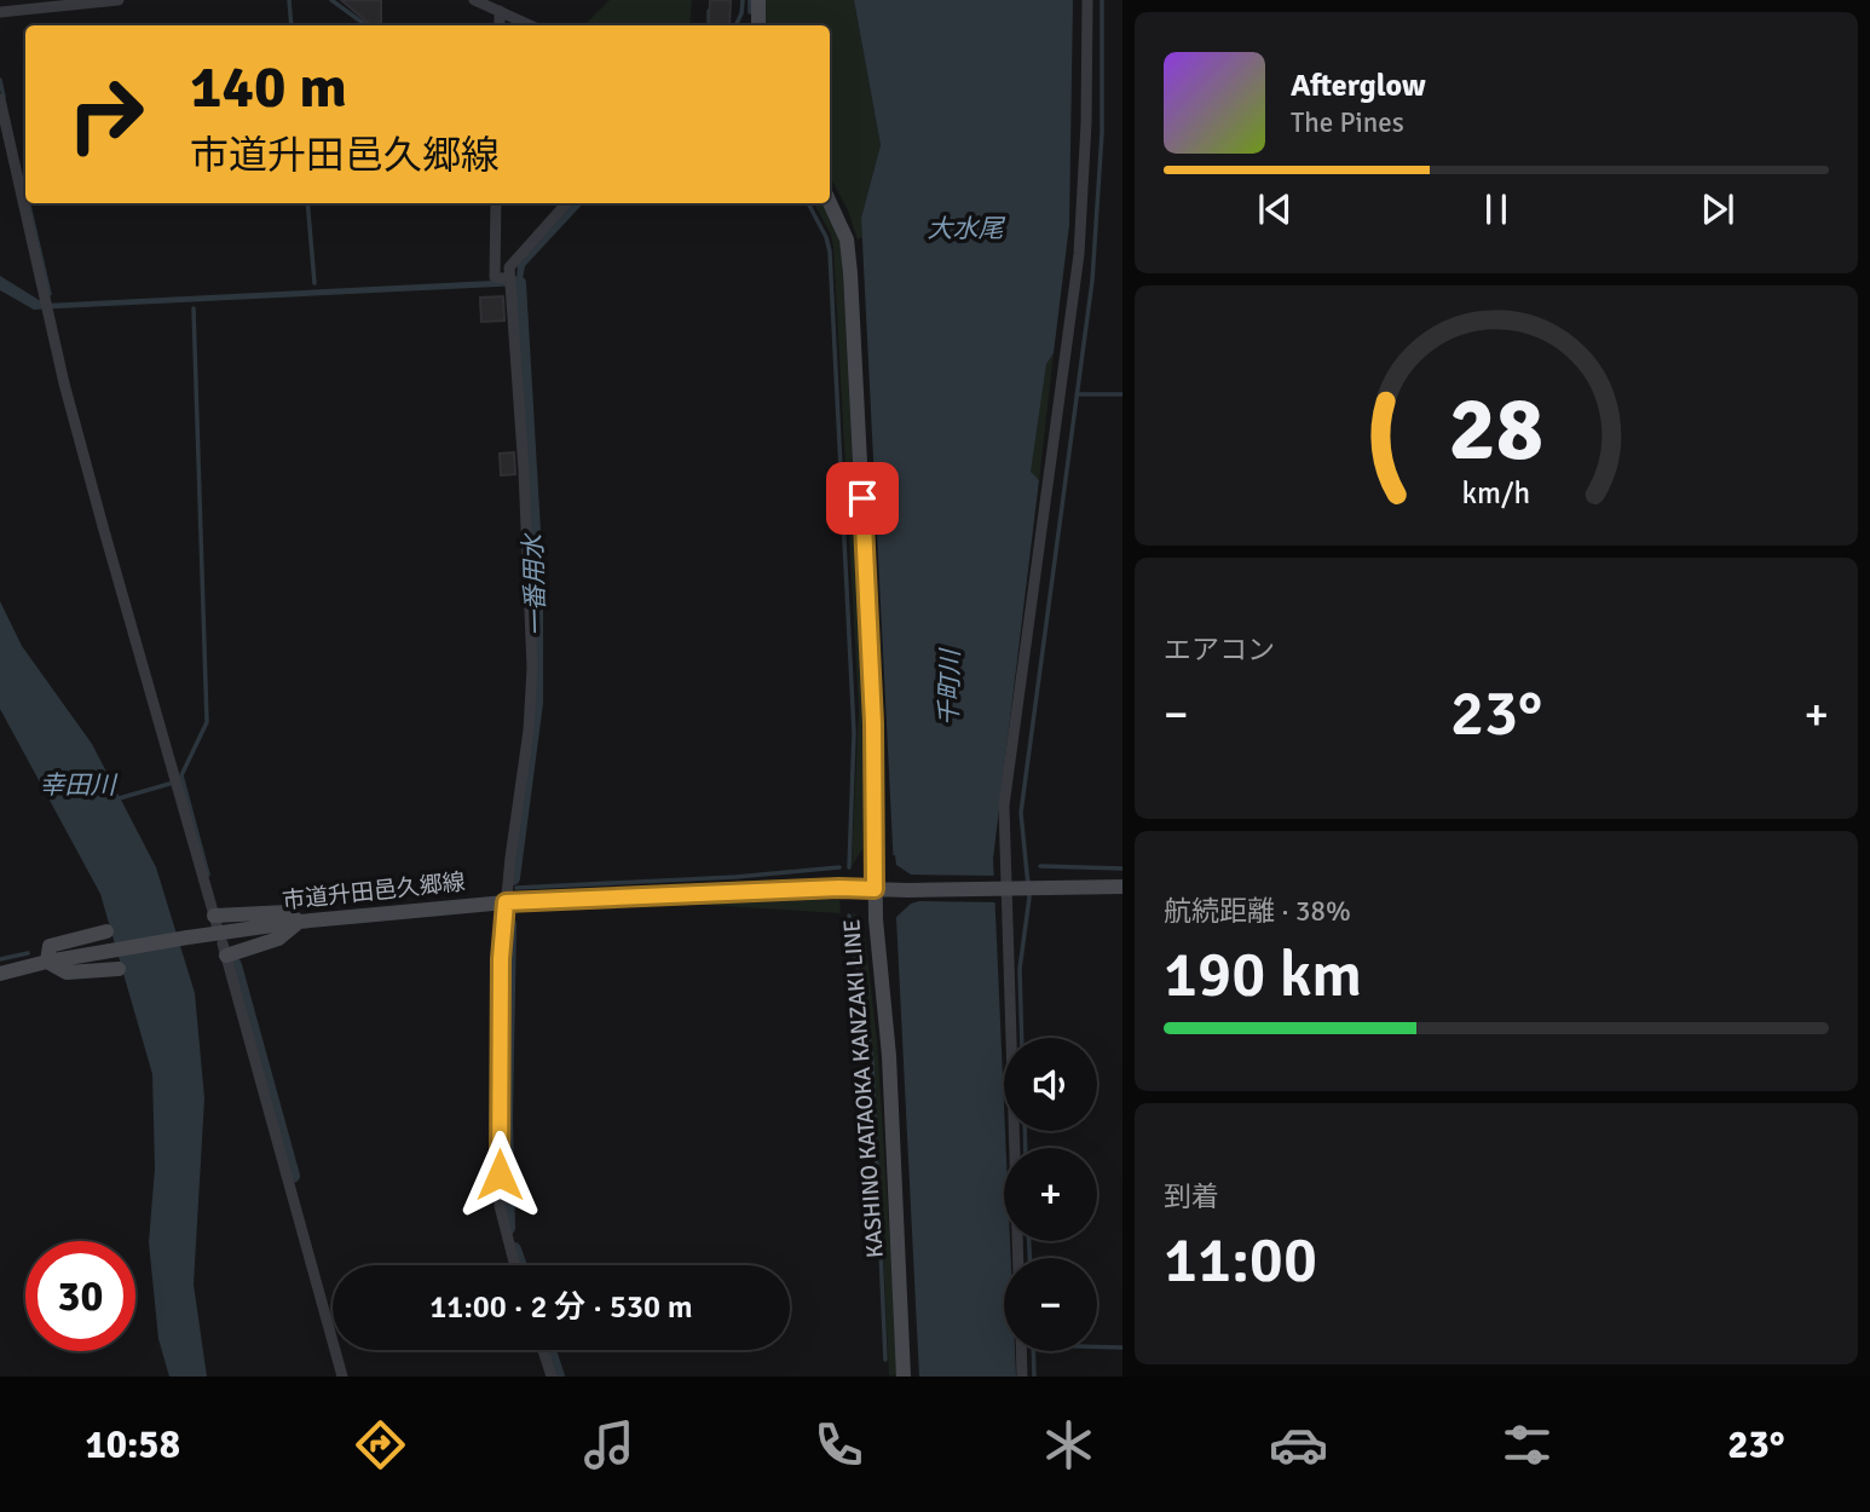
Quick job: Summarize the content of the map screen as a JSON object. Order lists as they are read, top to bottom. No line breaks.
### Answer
{"streets":{"street":["市道升田邑久郷線","KASHINO KATAOKA KANZAKI LINE"]},"crossings":[["市道升田邑久郷線","KASHINO KATAOKA KANZAKI LINE"]],"water":["大水尾","一番用水","千町川","幸田川"],"page":{"turn":["140 m","市道升田邑久郷線"],"song":["Afterglow","The Pines"],"tile":["エアコン",["航続距離 · 38%","190 km"],["到着","11:00"]],"heat":["−","23°","+"],"map_buttons":["+","−"],"limit":"30","trip":"11:00 · 2 分 · 530 m","tabs":["10:58","23°"],"gauge":["28","km/h"]}}
